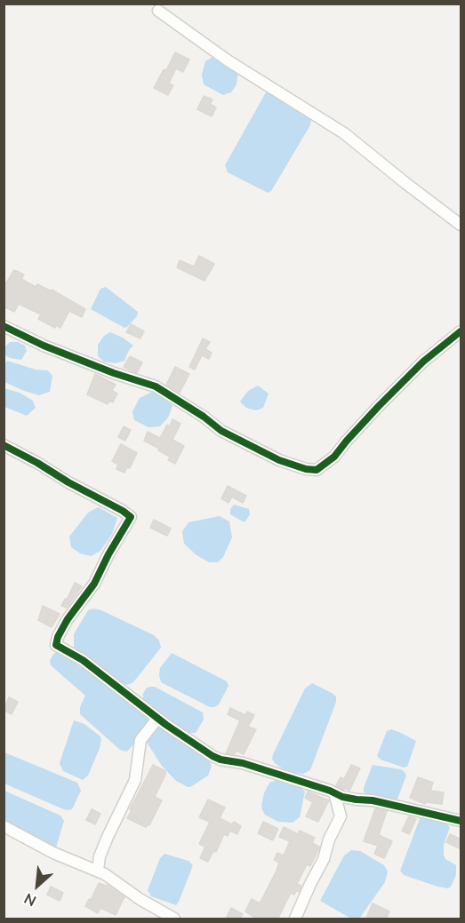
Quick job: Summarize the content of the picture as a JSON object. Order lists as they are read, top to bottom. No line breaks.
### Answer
{"north":"bottom left"}
